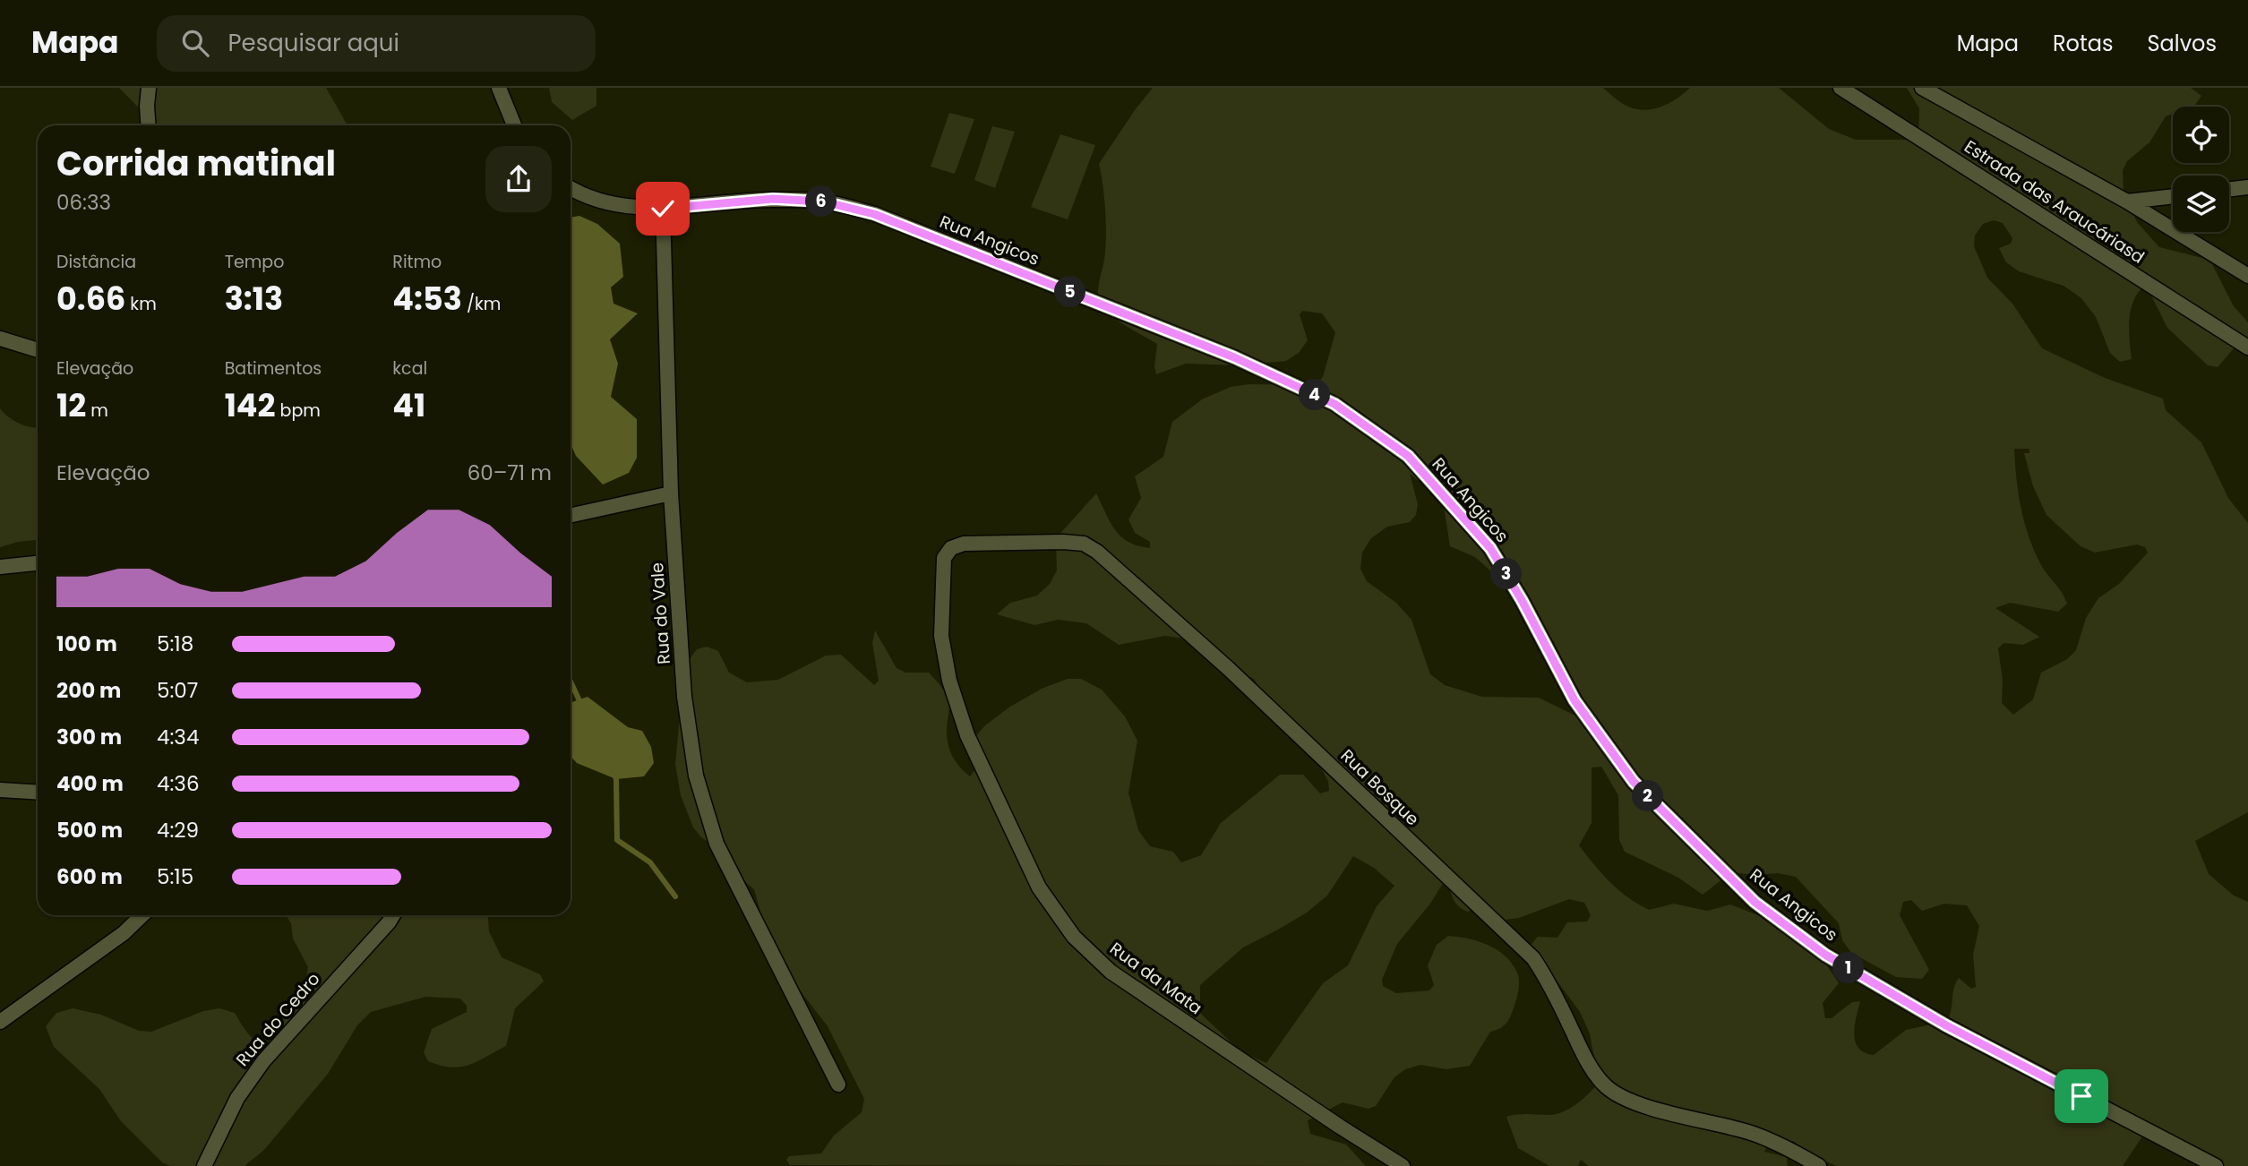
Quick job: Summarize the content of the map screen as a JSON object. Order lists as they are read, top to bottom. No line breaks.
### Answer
{"streets":{"street":["Estrada das Araucáriasd","Rua Angicos","Rua do Vale","Rua Bosque","Rua da Mata","Rua do Cedro"]},"crossings":[["Rua Angicos","Rua do Vale"],["Rua Bosque","Rua da Mata"]],"page":{"header":"Mapa","search":"Pesquisar aqui","nav":["Mapa","Rotas","Salvos"],"heading":["Corrida matinal","06:33"],"pins":["6","5","4","3","2","1"],"stats":[["Distância","0.66 km"],["Tempo","3:13"],["Ritmo","4:53 /km"],["Elevação","12 m"],["Batimentos","142 bpm"],["kcal","41"]],"chart":["Elevação","60–71 m"],"list":[{"name":"100 m","note":"5:18"},{"name":"200 m","note":"5:07"},{"name":"300 m","note":"4:34"},{"name":"400 m","note":"4:36"},{"name":"500 m","note":"4:29"},{"name":"600 m","note":"5:15"}]}}
